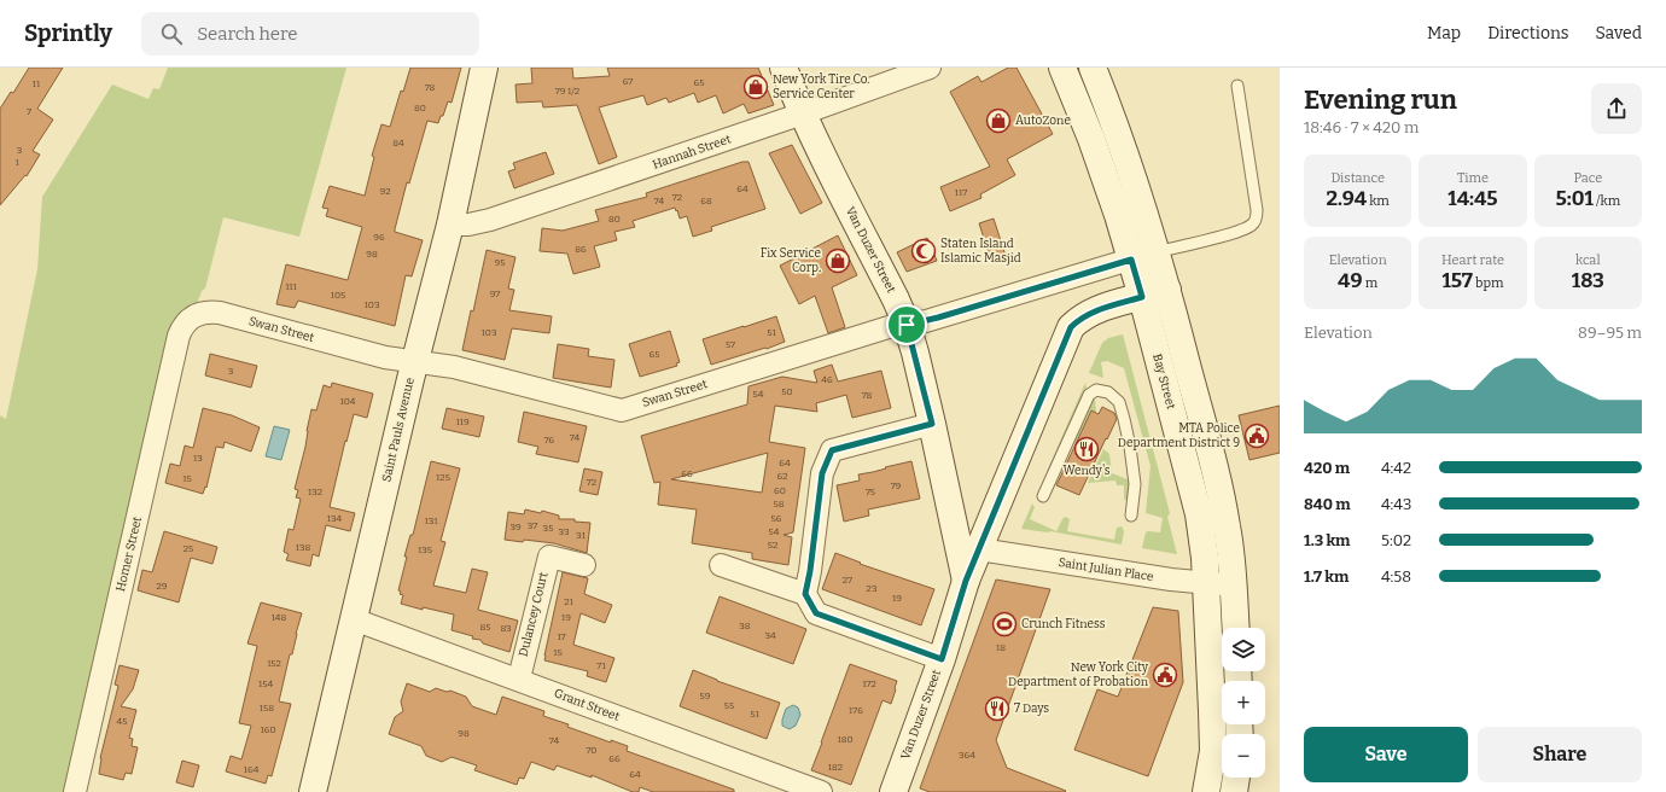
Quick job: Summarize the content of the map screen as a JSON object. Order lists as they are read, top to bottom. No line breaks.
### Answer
{"streets":{"main road":["Van Duzer Street","Bay Street","Saint Pauls Avenue"],"street":["Hannah Street","Swan Street","Homer Street","Saint Julian Place","Dulancey Court","Grant Street"]},"crossings":[["Hannah Street","Van Duzer Street"],["Hannah Street","Saint Pauls Avenue"],["Van Duzer Street","Swan Street"],["Van Duzer Street","Bay Street"],["Van Duzer Street","Saint Julian Place"],["Swan Street","Bay Street"],["Swan Street","Saint Pauls Avenue"],["Swan Street","Homer Street"],["Bay Street","Saint Julian Place"],["Saint Pauls Avenue","Grant Street"],["Dulancey Court","Grant Street"]],"places":{"shop":["New York Tire Co. Service Center","AutoZone","Fix Service Corp."],"mosque":["Staten Island Islamic Masjid"],"public building":["MTA Police Department District 9","New York City Department of Probation"],"restaurant":["Wendy's","7 Days"],"sports":["Crunch Fitness"]},"house_numbers":["67","65","11","78","79 1/2","80","7","84","3","1","64","92","117","72","74","68","80","96","86","98","95","111","97","105","103","103","51","57","65","3","46","50","54","78","104","119","74","76","13","64","66","62","125","15","72","79","60","132","75","58","134","56","131","37","39","35","33","54","31","52","138","25","135","27","29","23","19","21","148","19","38","85","83","34","17","18","15","152","71","154","172","59","55","158","176","51","45","160","98","180","74","70","364","66","182","164","64"],"page":{"header":"Sprintly","search":"Search here","nav":["Map","Directions","Saved"],"heading":["Evening run","18:46 · 7 × 420 m"],"stats":[["Distance","2.94 km"],["Time","14:45"],["Pace","5:01 /km"],["Elevation","49 m"],["Heart rate","157 bpm"],["kcal","183"]],"chart":["Elevation","89–95 m"],"list":[{"name":"420 m","note":"4:42"},{"name":"840 m","note":"4:43"},{"name":"1.3 km","note":"5:02"},{"name":"1.7 km","note":"4:58"}],"map_buttons":["+","−"],"buttons":["Save","Share"]}}
